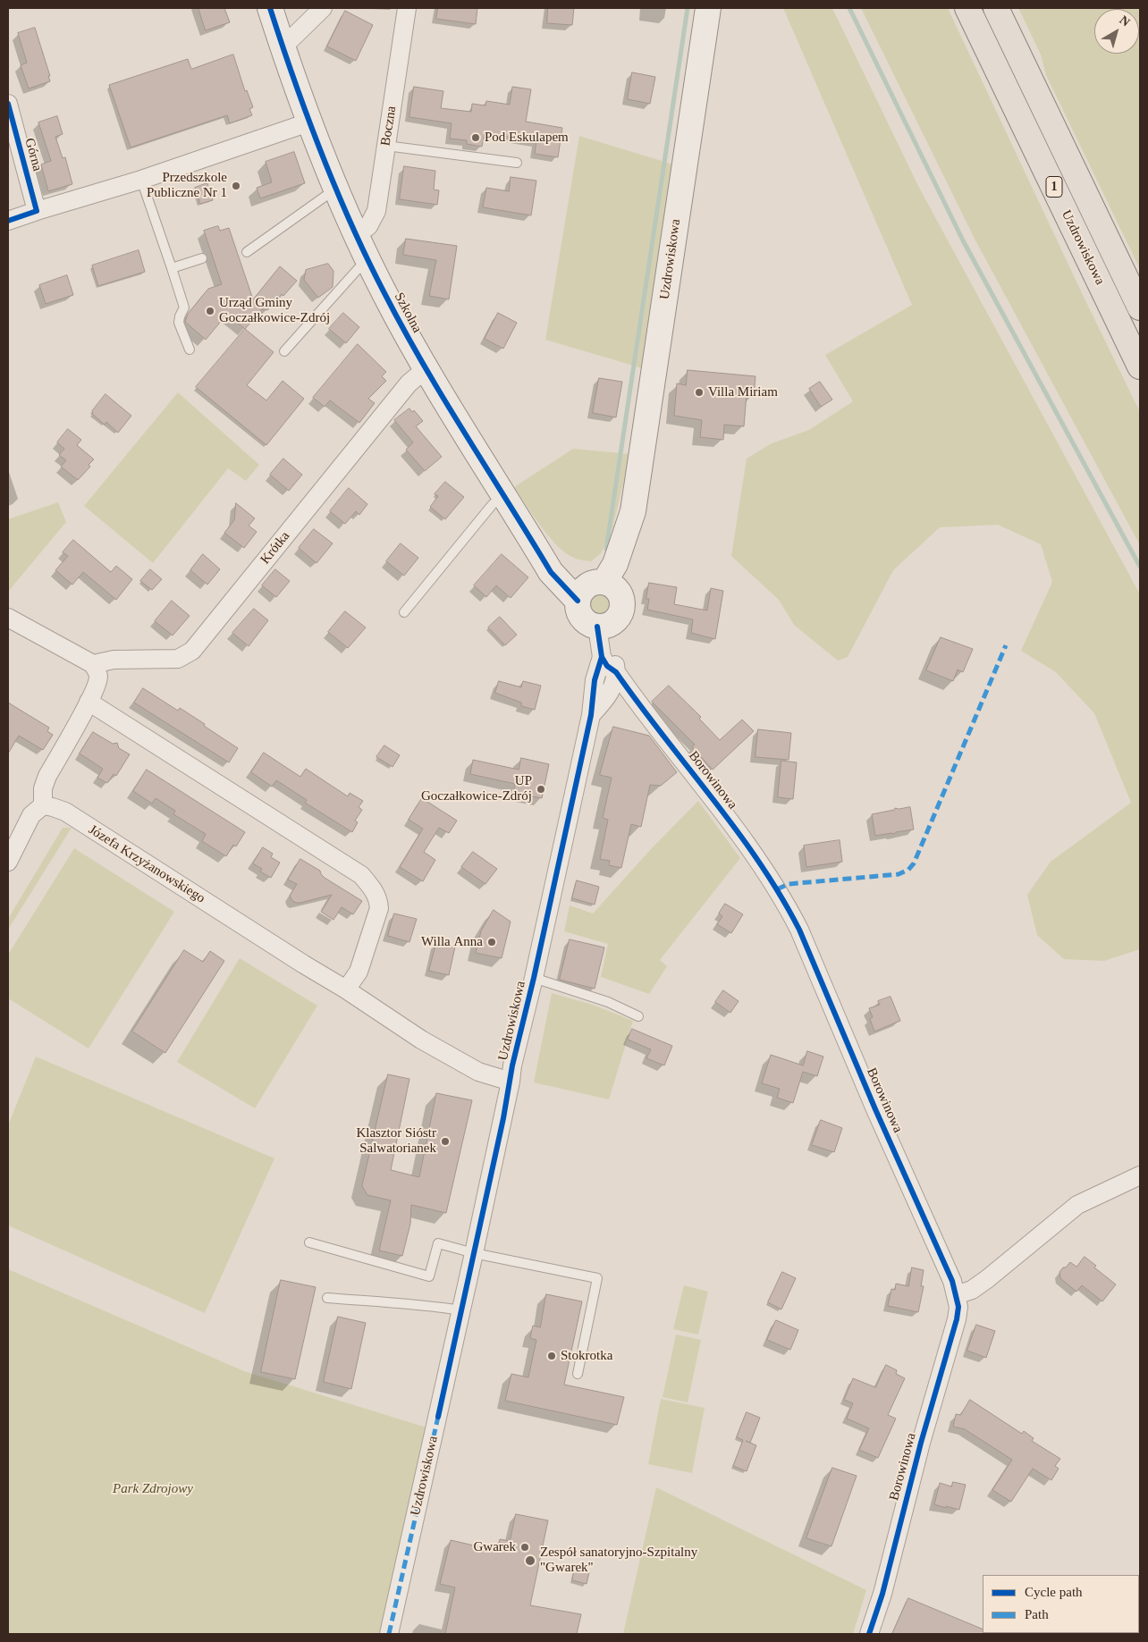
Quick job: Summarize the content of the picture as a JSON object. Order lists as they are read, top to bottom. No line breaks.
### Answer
{"streets":{"main road":["1","Uzdrowiskowa"],"street":["Boczna","Górna","Szkolna","Krótka","Borowinowa","Józefa Krzyżanowskiego"]},"crossings":[["Boczna","Szkolna"],["Uzdrowiskowa","Szkolna"],["Uzdrowiskowa","Borowinowa"],["Uzdrowiskowa","Józefa Krzyżanowskiego"],["Szkolna","Krótka"]],"parks":["Park Zdrojowy"],"places":["Pod Eskulapem","Przedszkole Publiczne Nr 1","Urząd Gminy Goczałkowice-Zdrój","Villa Miriam","UP Goczałkowice-Zdrój","Willa Anna","Klasztor Sióstr Salwatorianek","Stokrotka","Gwarek","Zespół sanatoryjno-Szpitalny \"Gwarek\""],"legend":["Cycle path","Path"],"north":"top right"}
